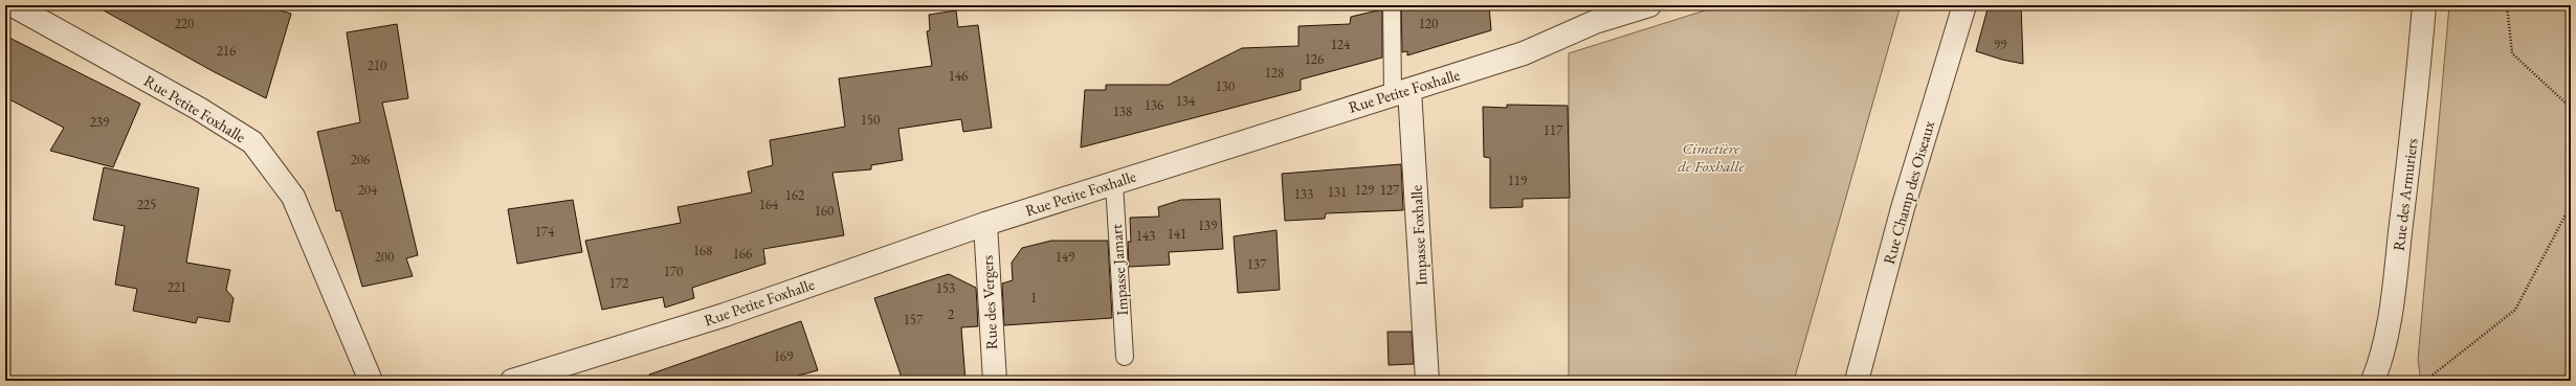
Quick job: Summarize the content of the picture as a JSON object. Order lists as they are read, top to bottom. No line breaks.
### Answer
{"streets":{"street":["Rue Petite Foxhalle","Rue Champ des Oiseaux","Rue des Armuriers","Impasse Foxhalle","Rue des Vergers"],"lane":["Impasse Jamart"]},"crossings":[["Rue Petite Foxhalle","Impasse Foxhalle"],["Rue Petite Foxhalle","Impasse Jamart"],["Rue Petite Foxhalle","Rue des Vergers"]],"parks":["Cimetière de Foxhalle"],"house_numbers":["220","120","124","99","216","126","210","128","146","130","134","136","138","150","239","117","206","119","204","129","127","131","133","162","225","164","160","139","174","141","143","168","166","200","149","137","170","172","221","153","1","2","157","169"]}
